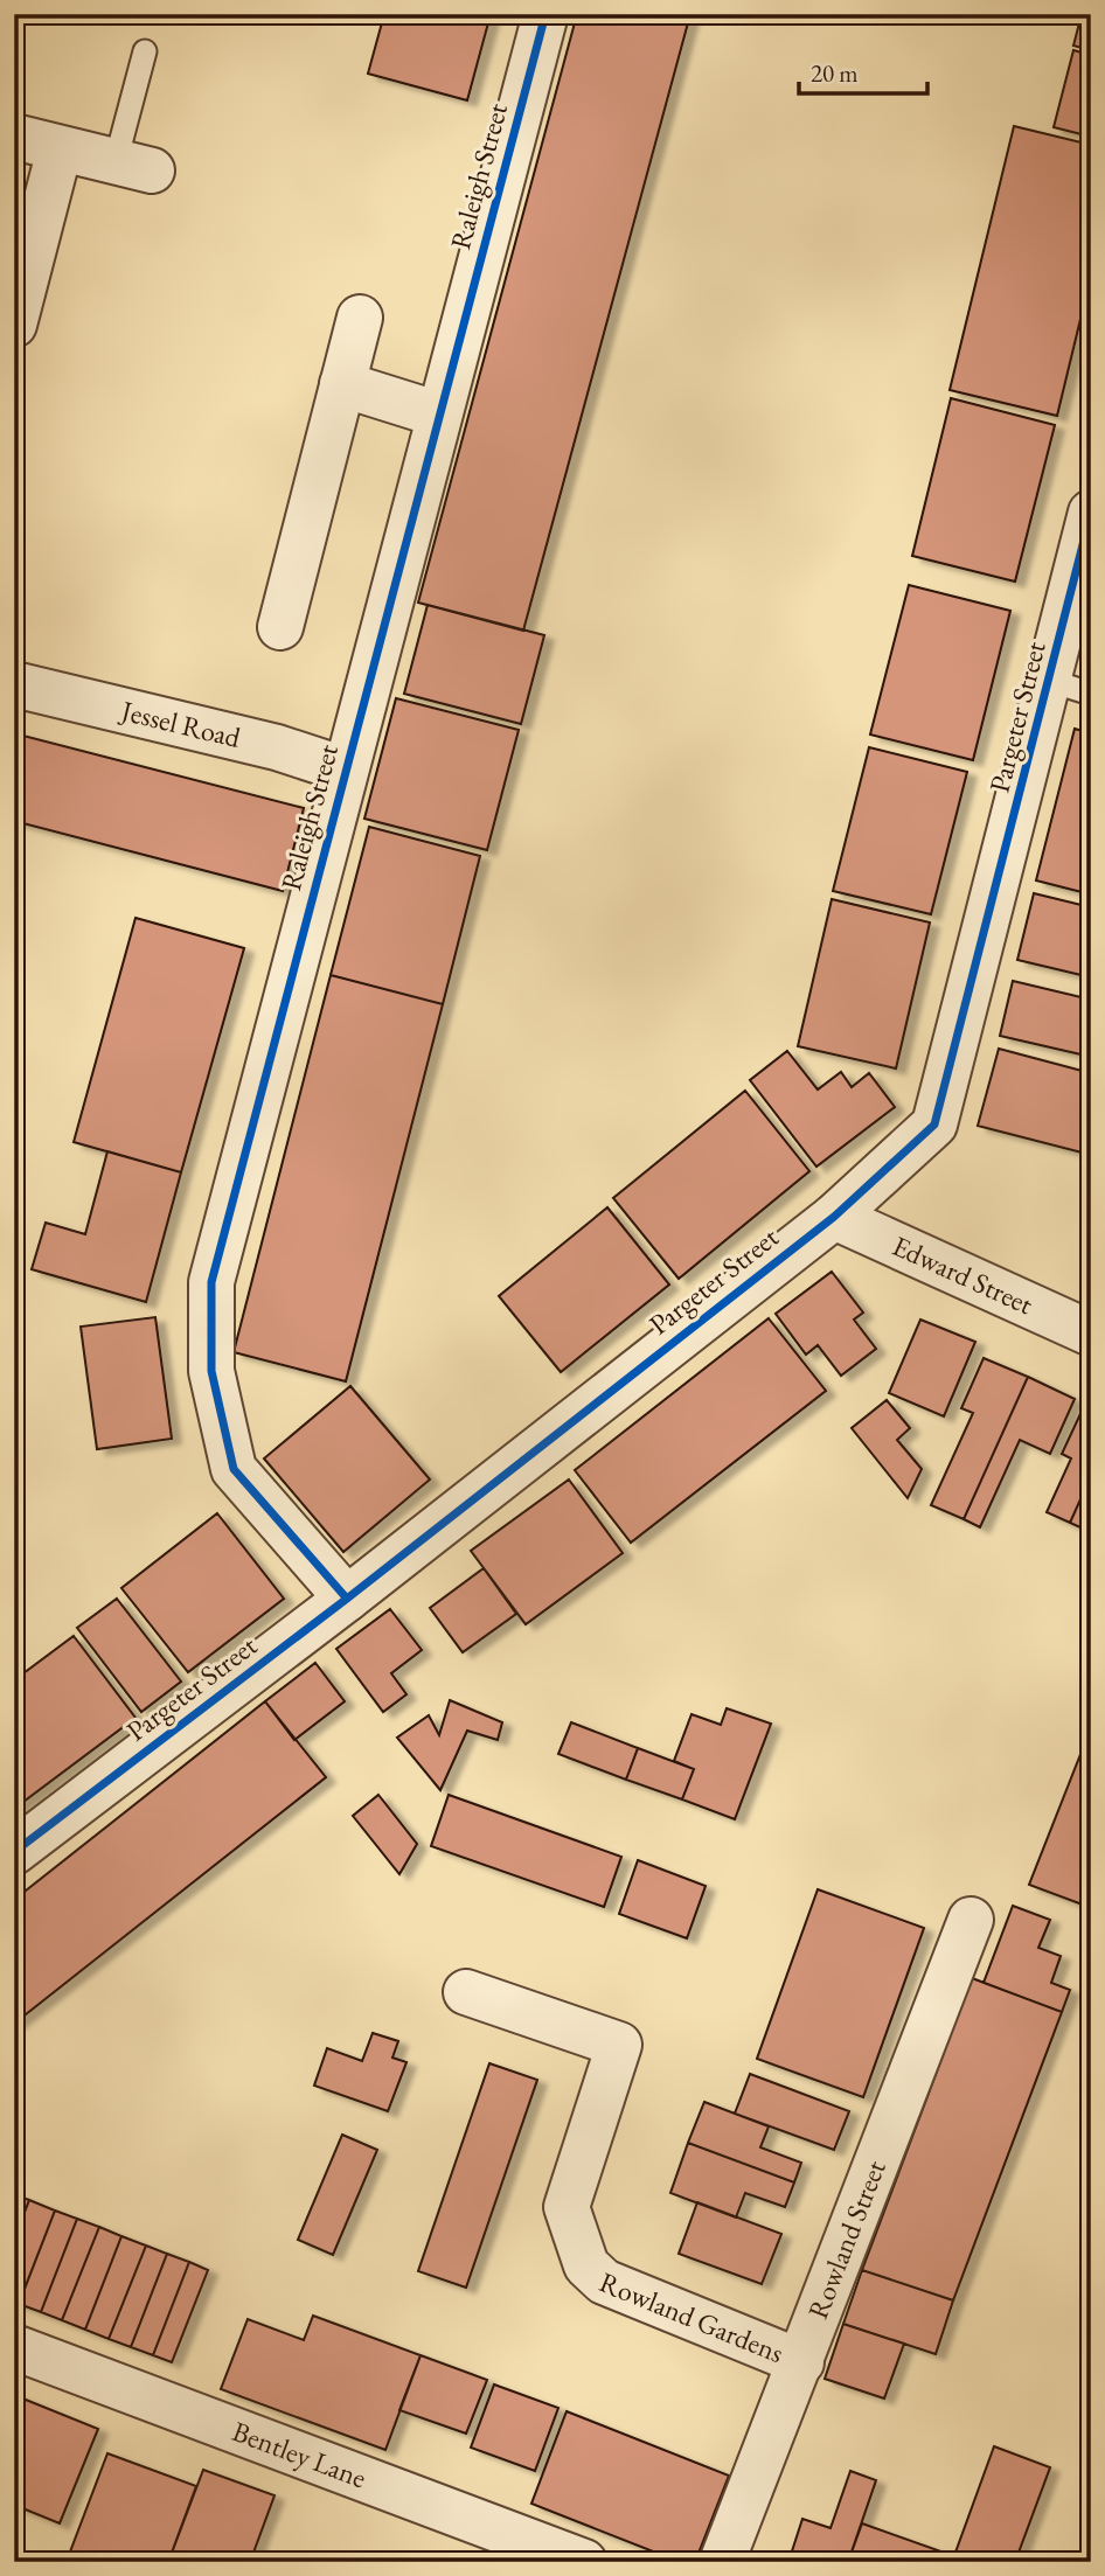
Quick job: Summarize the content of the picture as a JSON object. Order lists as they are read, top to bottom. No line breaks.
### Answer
{"streets":{"street":["Raleigh Street","Pargeter Street","Jessel Road","Edward Street","Rowland Street","Rowland Gardens","Bentley Lane"]},"crossings":[["Raleigh Street","Pargeter Street"],["Raleigh Street","Jessel Road"],["Pargeter Street","Edward Street"],["Rowland Street","Rowland Gardens"]],"scale_bar":"20 m"}
